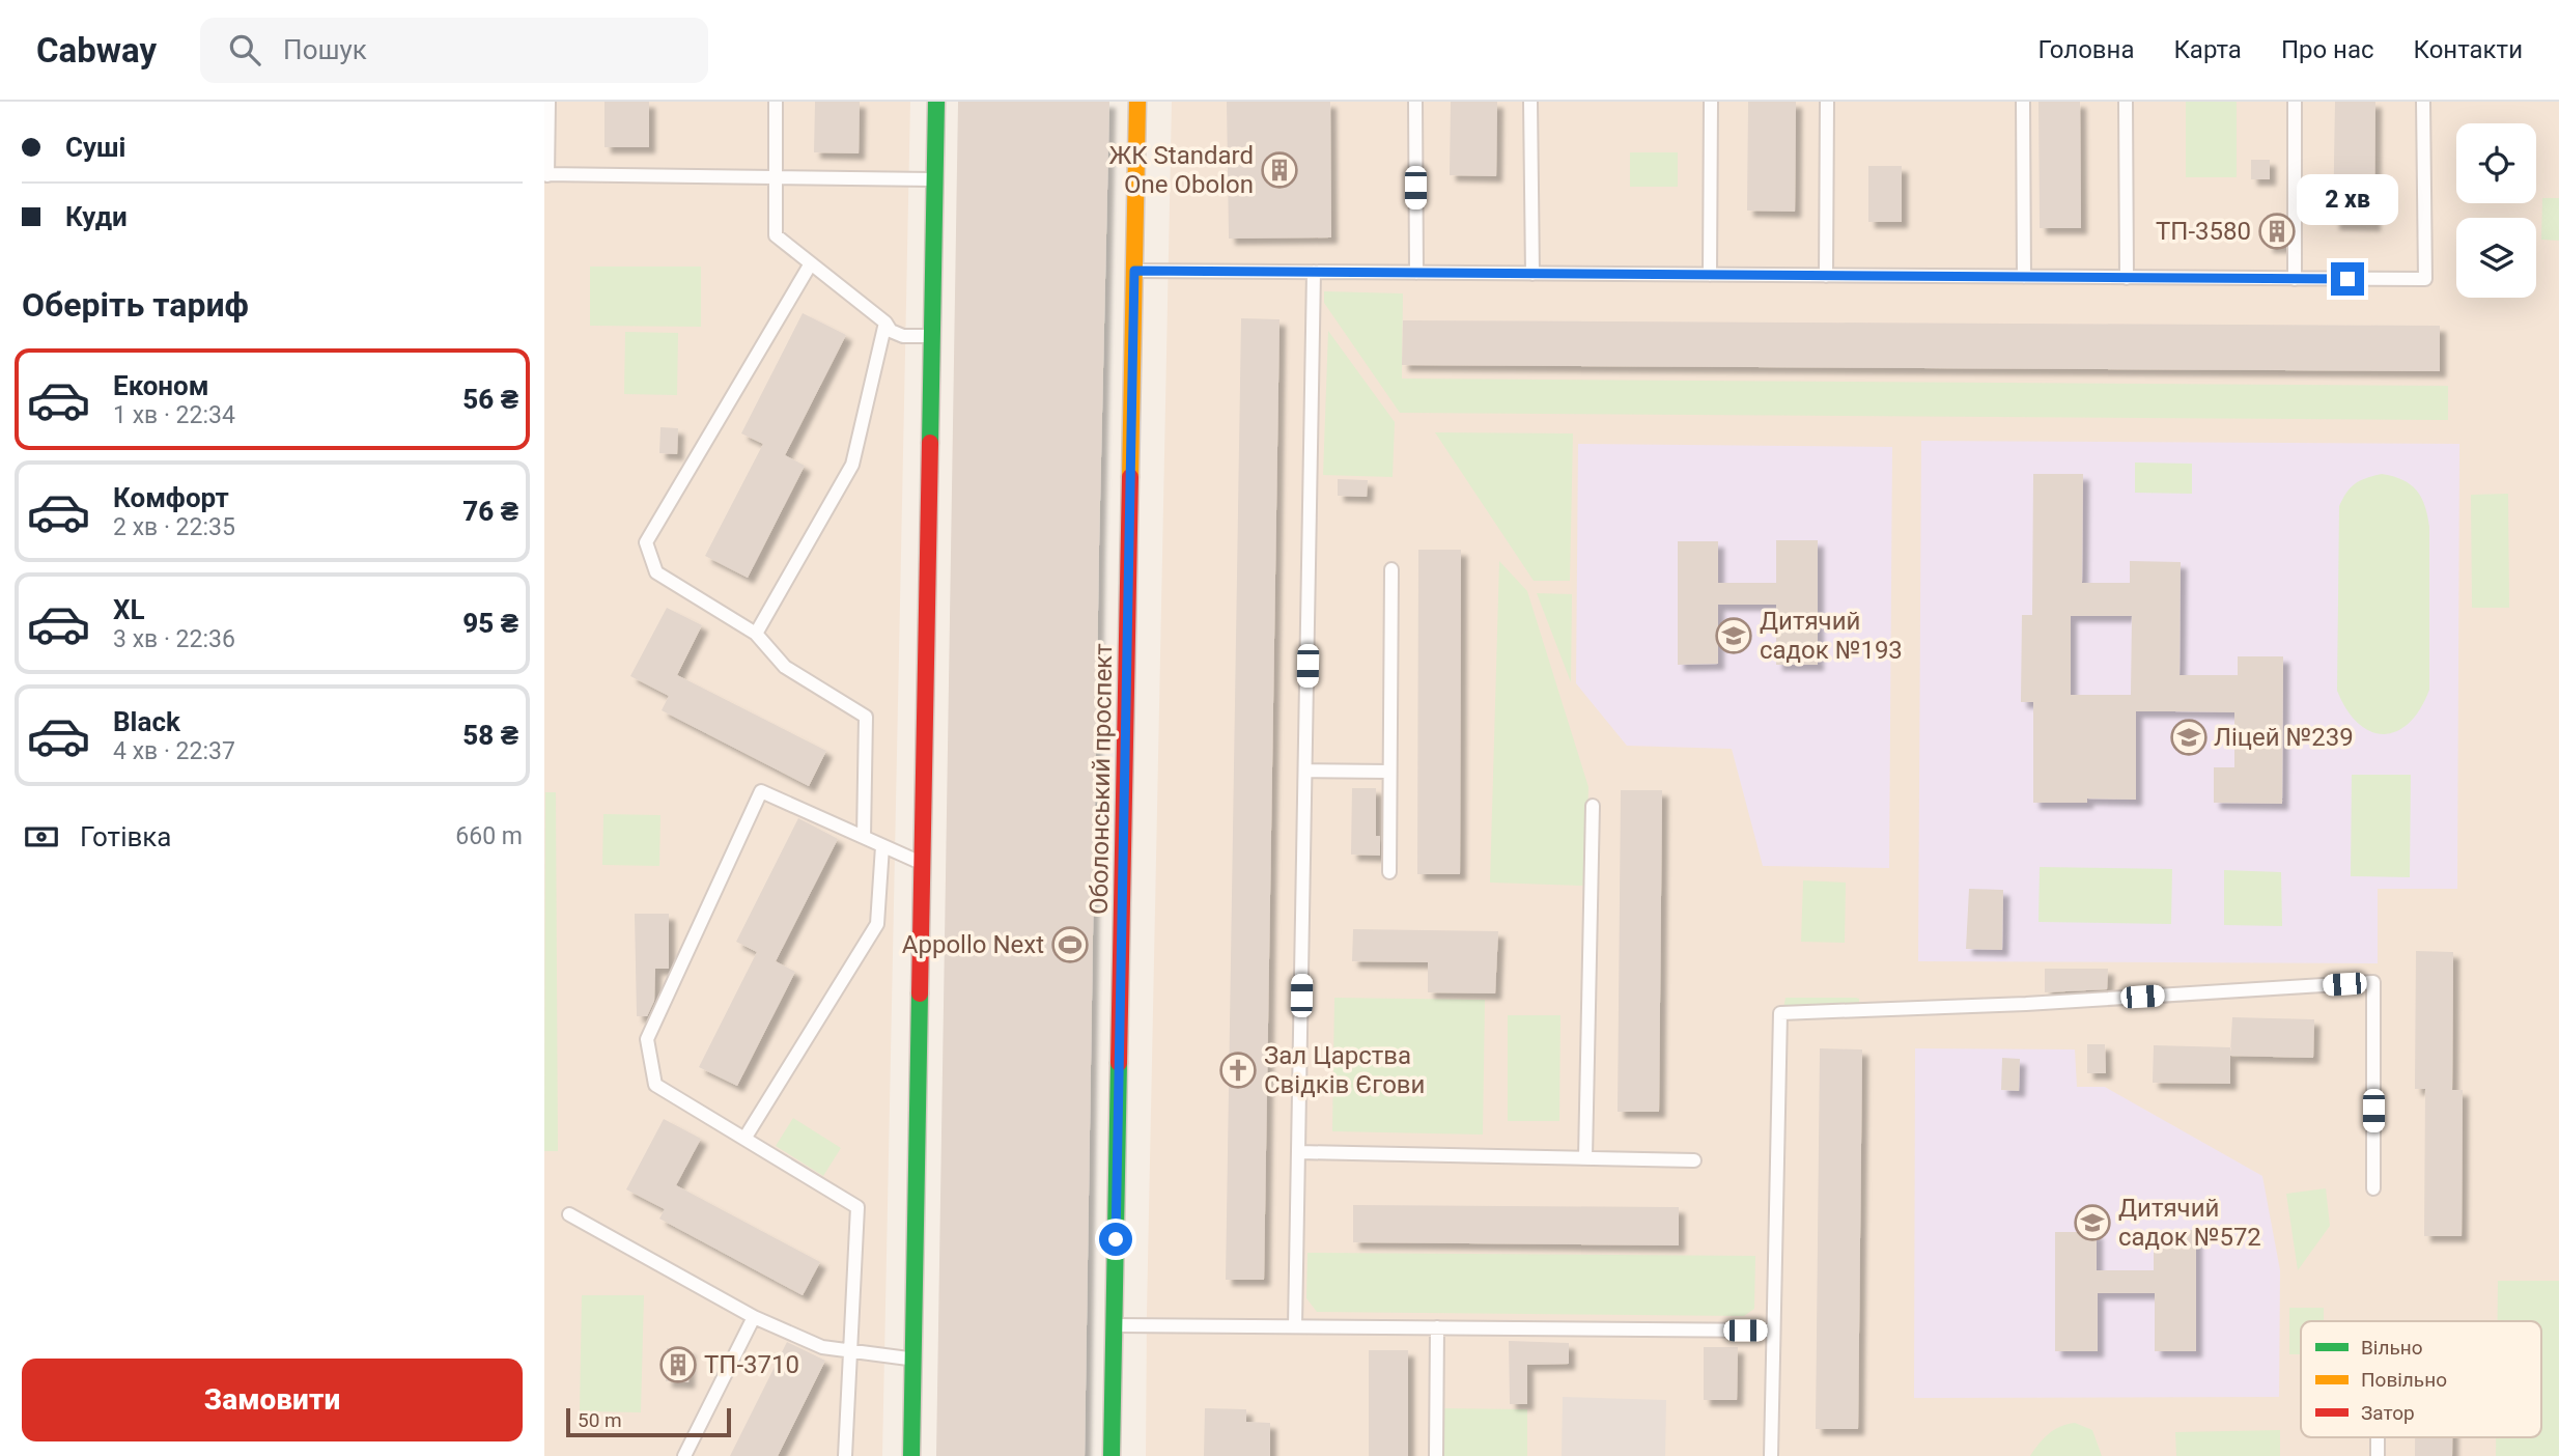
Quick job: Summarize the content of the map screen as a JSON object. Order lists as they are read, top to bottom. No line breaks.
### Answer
{"streets":{"main road":["Оболонський проспект"]},"places":{"building":["ЖК Standard One Obolon","ТП-3580","ТП-3710"],"school or university":["Дитячий садок №193","Ліцей №239","Дитячий садок №572"],"sports":["Appollo Next"],"church":["Зал Царства Свідків Єгови"]},"legend":["Вільно","Повільно","Затор"],"scale_bar":"50 m","page":{"header":"Cabway","search":"Пошук","nav":["Головна","Карта","Про нас","Контакти"],"banner":["Суші","Куди"],"bubble":"2 хв","heading":"Оберіть тариф","list":[{"name":"Економ","note":"1 хв · 22:34","value":"56 ₴"},{"name":"Комфорт","note":"2 хв · 22:35","value":"76 ₴"},{"name":"XL","note":"3 хв · 22:36","value":"95 ₴"},{"name":"Black","note":"4 хв · 22:37","value":"58 ₴"}],"pay":["Готівка","660 m"],"buttons":"Замовити","scale":"50 m"}}
